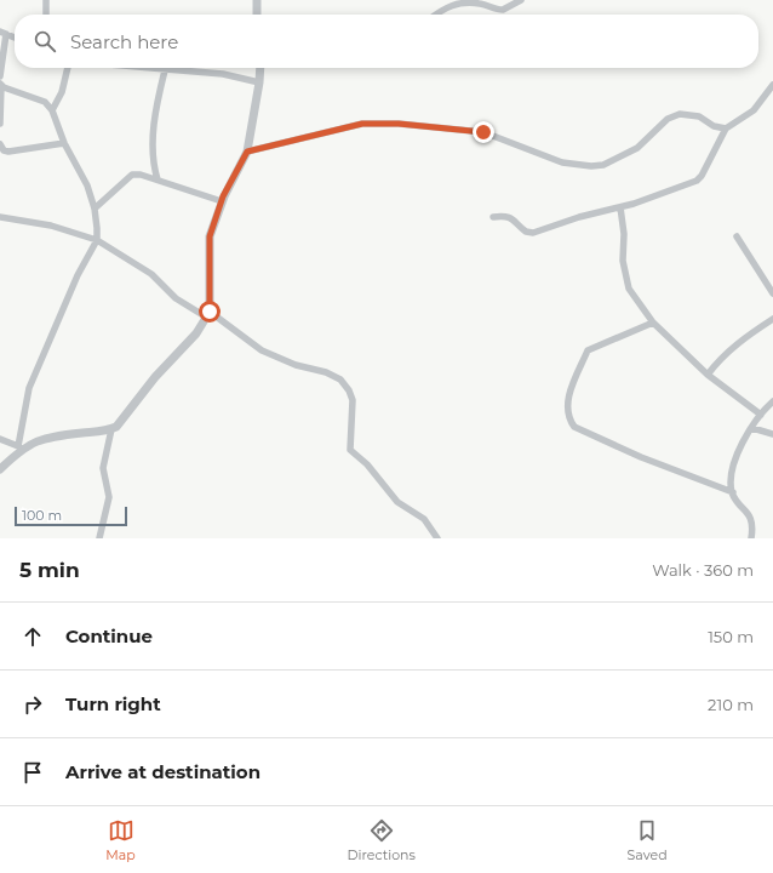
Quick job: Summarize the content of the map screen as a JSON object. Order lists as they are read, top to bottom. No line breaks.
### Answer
{"scale_bar":"100 m","page":{"search":"Search here","scale":"100 m","heading":["5 min","Walk · 360 m"],"list":[["Continue","150 m"],["Turn right","210 m"],"Arrive at destination"],"nav":["Map","Directions","Saved"]}}
